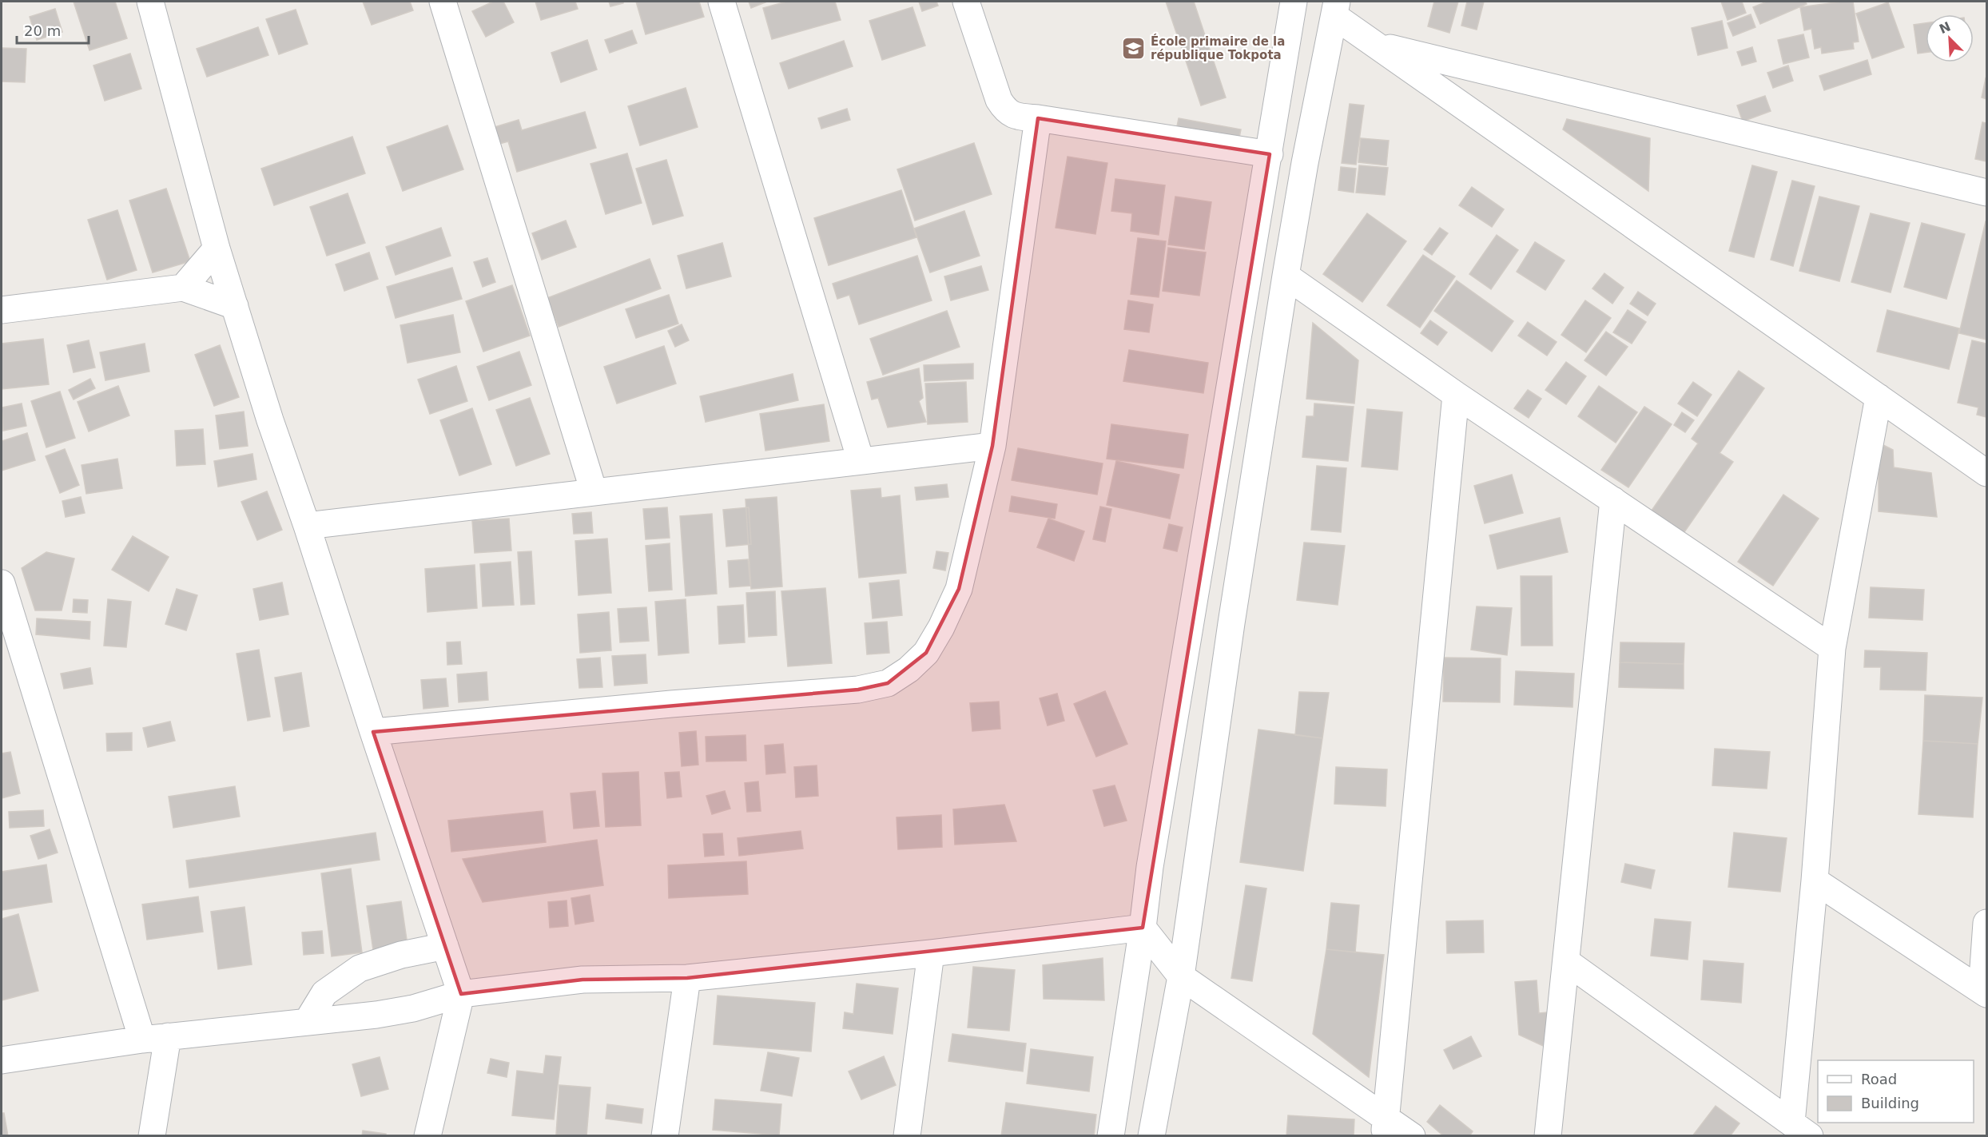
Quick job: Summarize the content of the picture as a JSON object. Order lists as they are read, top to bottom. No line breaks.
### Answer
{"places":{"school or university":["École primaire de la république Tokpota"]},"legend":["Road","Building"],"scale_bar":"20 m","north":"top left"}
